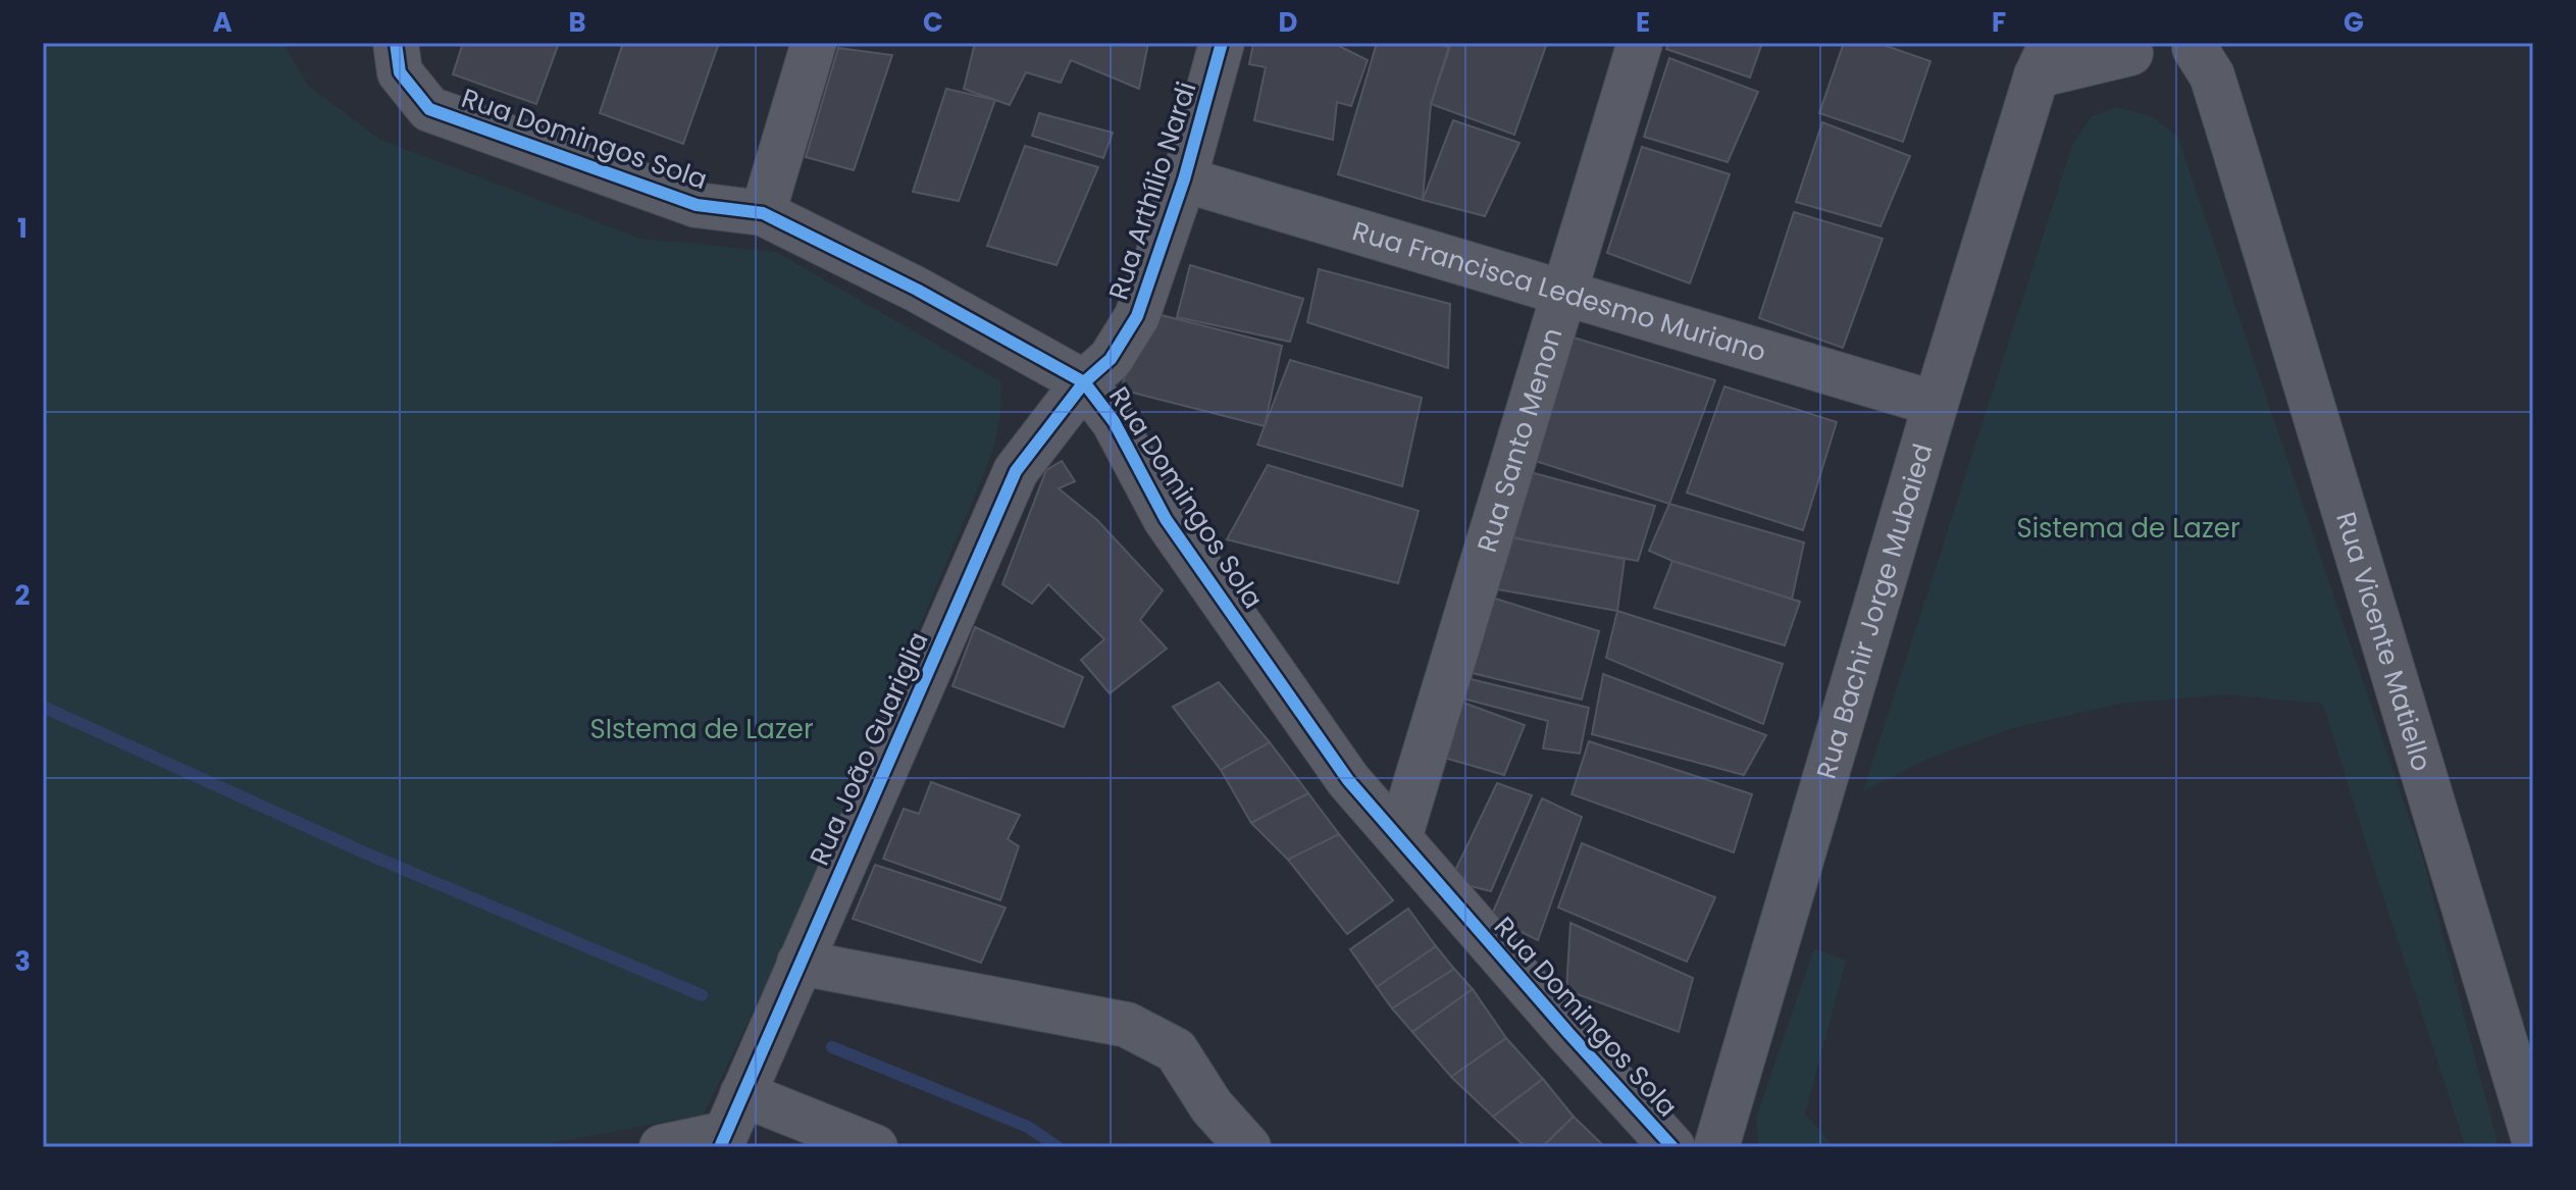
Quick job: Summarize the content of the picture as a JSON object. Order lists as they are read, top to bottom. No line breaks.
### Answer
{"streets":{"street":["Rua Domingos Sola","Rua Arthílio Nardi","Rua Francisca Ledesmo Muriano","Rua Santo Menon","Rua Bachir Jorge Mubaied","Rua Vicente Matiello","Rua João Guariglia"]},"crossings":[["Rua Domingos Sola","Rua Arthílio Nardi"],["Rua Domingos Sola","Rua Santo Menon"],["Rua Domingos Sola","Rua João Guariglia"],["Rua Arthílio Nardi","Rua Francisca Ledesmo Muriano"],["Rua Arthílio Nardi","Rua João Guariglia"],["Rua Francisca Ledesmo Muriano","Rua Santo Menon"],["Rua Francisca Ledesmo Muriano","Rua Bachir Jorge Mubaied"],["Rua Bachir Jorge Mubaied","Rua Vicente Matiello"]],"parks":["Sistema de Lazer","SIstema de Lazer"],"grid":{"columns":["A","B","C","D","E","F","G"],"rows":["1","2","3"]}}
